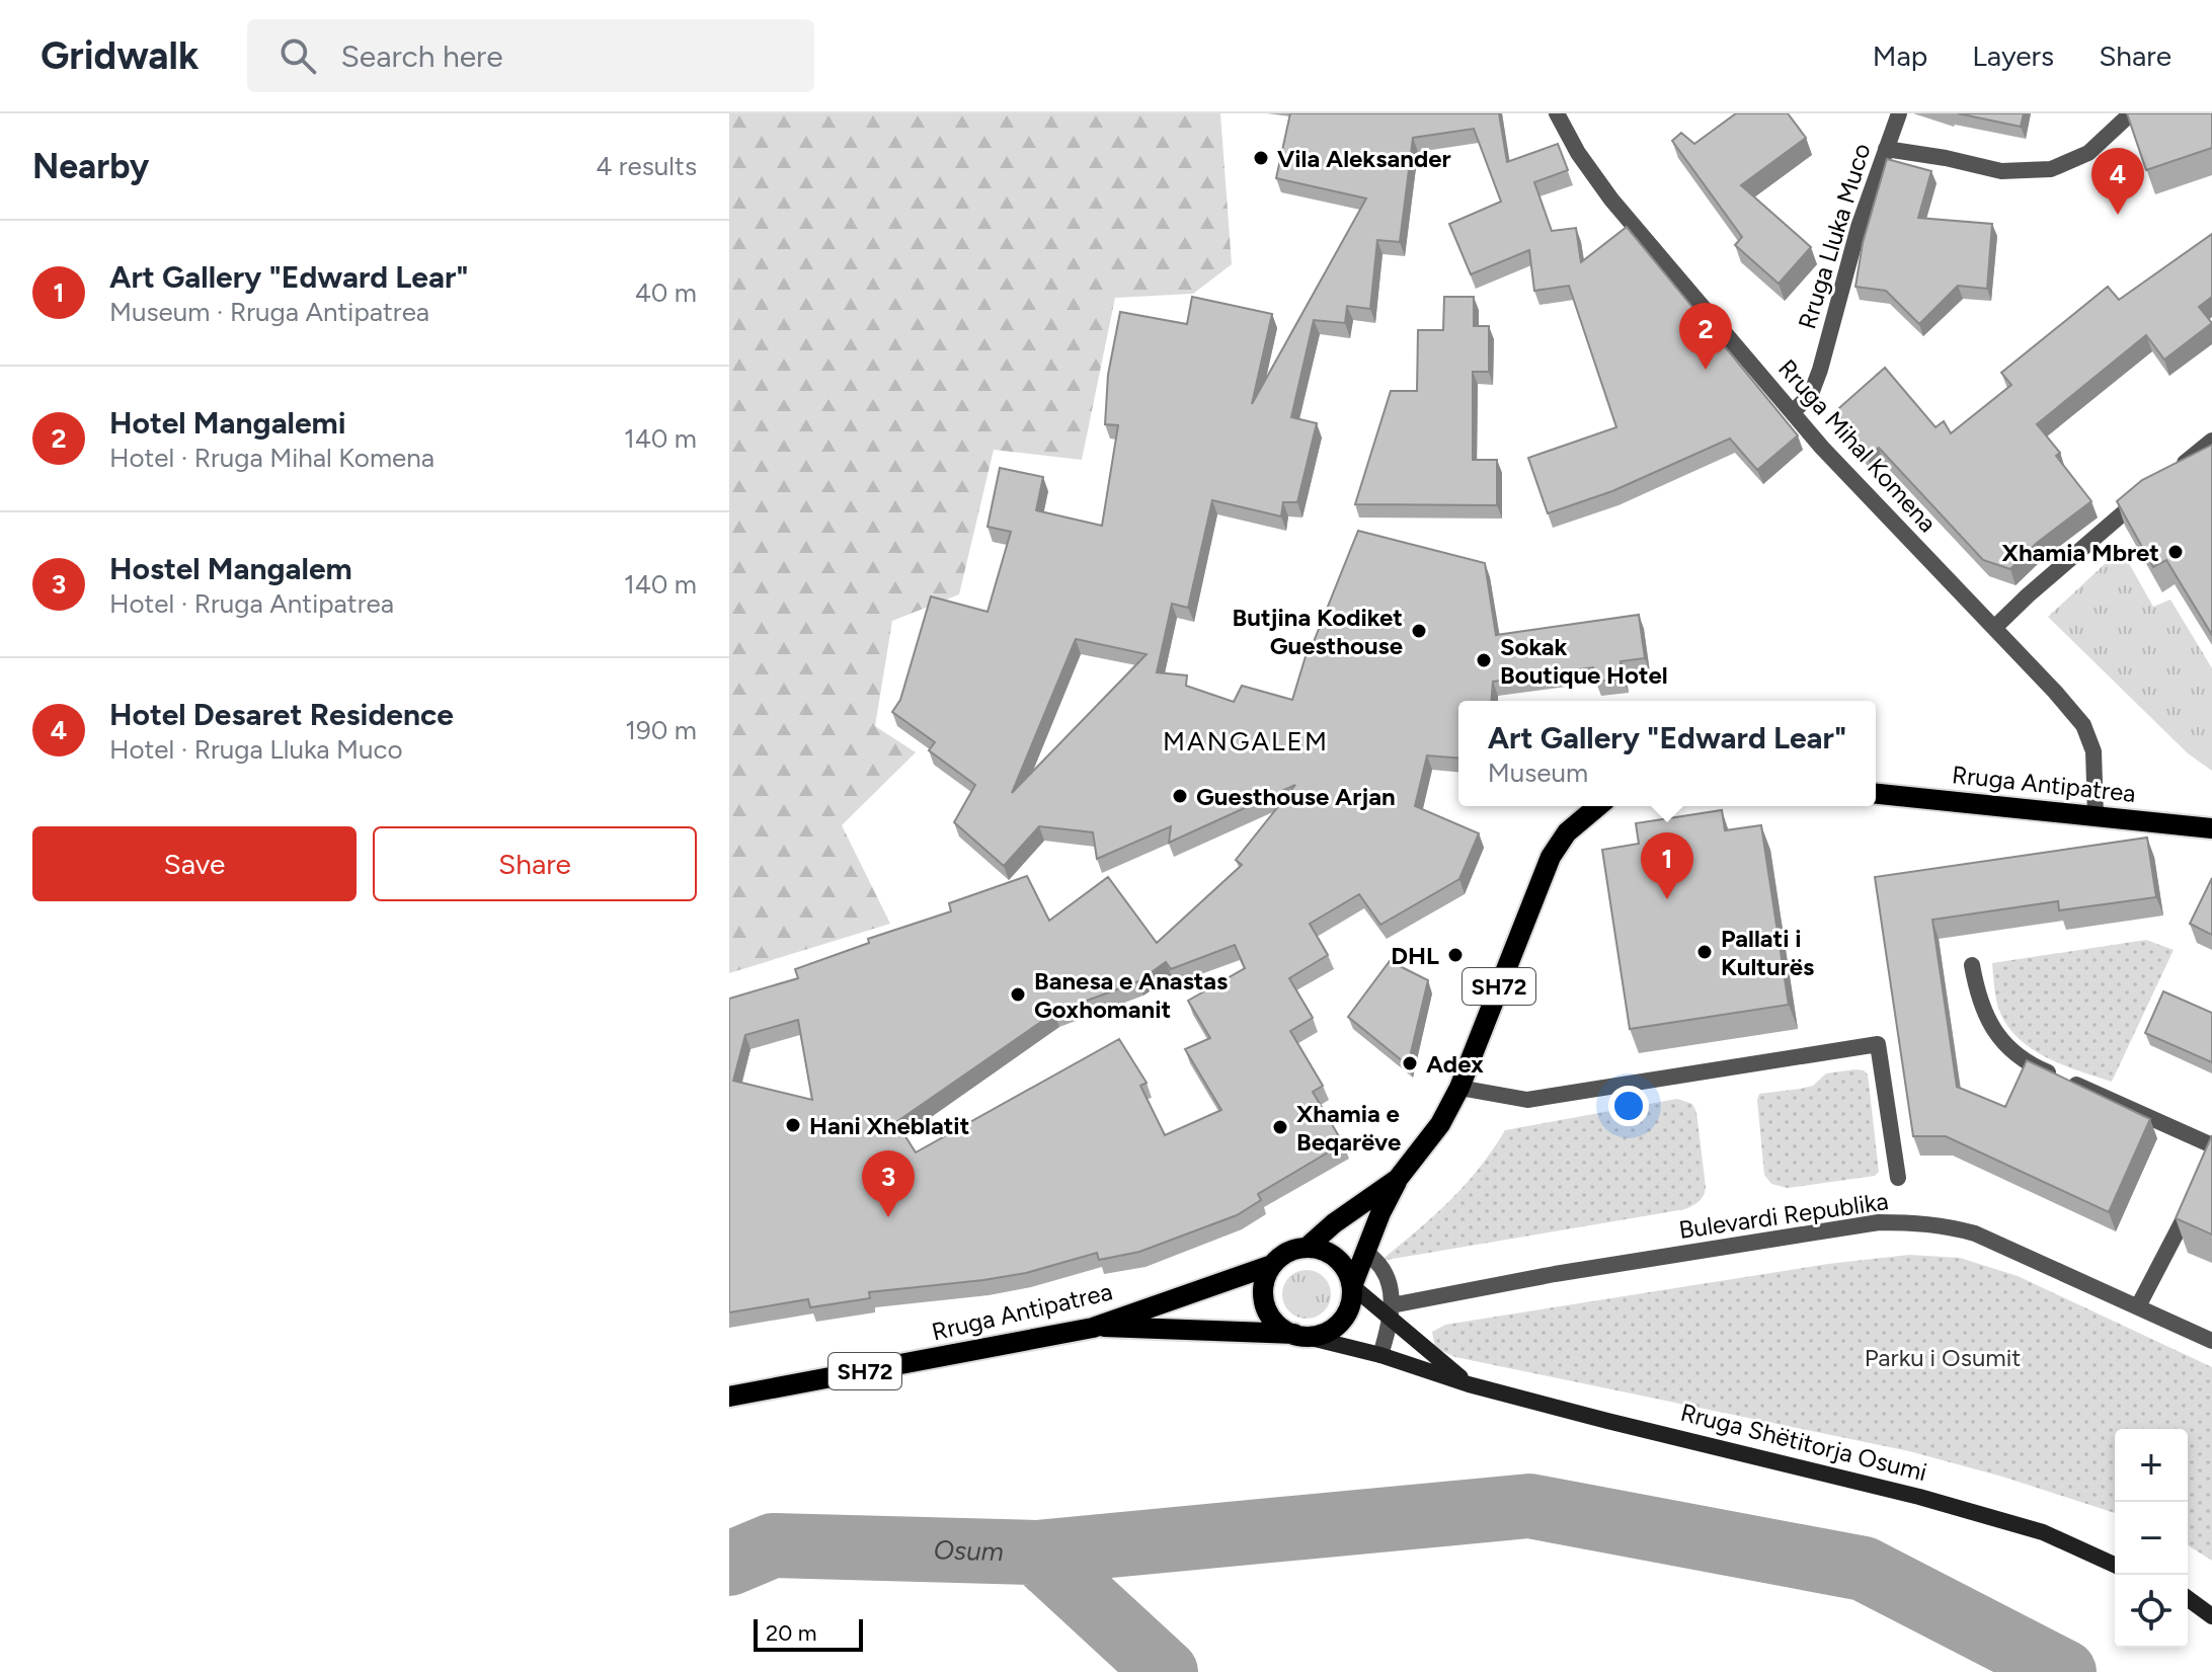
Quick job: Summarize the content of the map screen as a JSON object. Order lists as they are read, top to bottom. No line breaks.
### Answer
{"streets":{"main road":["Rruga Antipatrea","SH72","Rruga Shëtitorja Osumi"],"street":["Rruga Lluka Muco","Rruga Mihal Komena","Bulevardi Republika"]},"crossings":[["Rruga Lluka Muco","Rruga Mihal Komena"],["Rruga Mihal Komena","Rruga Antipatrea"],["Rruga Antipatrea","SH72"],["Rruga Antipatrea","Rruga Shëtitorja Osumi"],["SH72","Rruga Shëtitorja Osumi"],["Bulevardi Republika","Rruga Shëtitorja Osumi"]],"districts":["MANGALEM"],"water":["Osum"],"parks":["Parku i Osumit"],"places":["Vila Aleksander","Xhamia Mbret","Butjina Kodiket Guesthouse","Sokak Boutique Hotel","Guesthouse Arjan","Pallati i Kulturës","DHL","Banesa e Anastas Goxhomanit","Adex","Hani Xheblatit","Xhamia e Beqarëve"],"scale_bar":"20 m","page":{"header":"Gridwalk","search":"Search here","nav":["Map","Layers","Share"],"heading":["Nearby","4 results"],"pins":["4","2","1","3"],"list":[{"mark":"1","name":"Art Gallery \"Edward Lear\"","note":"Museum · Rruga Antipatrea","value":"40 m"},{"mark":"2","name":"Hotel Mangalemi","note":"Hotel · Rruga Mihal Komena","value":"140 m"},{"mark":"3","name":"Hostel Mangalem","note":"Hotel · Rruga Antipatrea","value":"140 m"},{"mark":"4","name":"Hotel Desaret Residence","note":"Hotel · Rruga Lluka Muco","value":"190 m"}],"popup":["Art Gallery \"Edward Lear\"","Museum"],"buttons":["Save","Share"],"map_buttons":["+","−"],"scale":"20 m"}}
